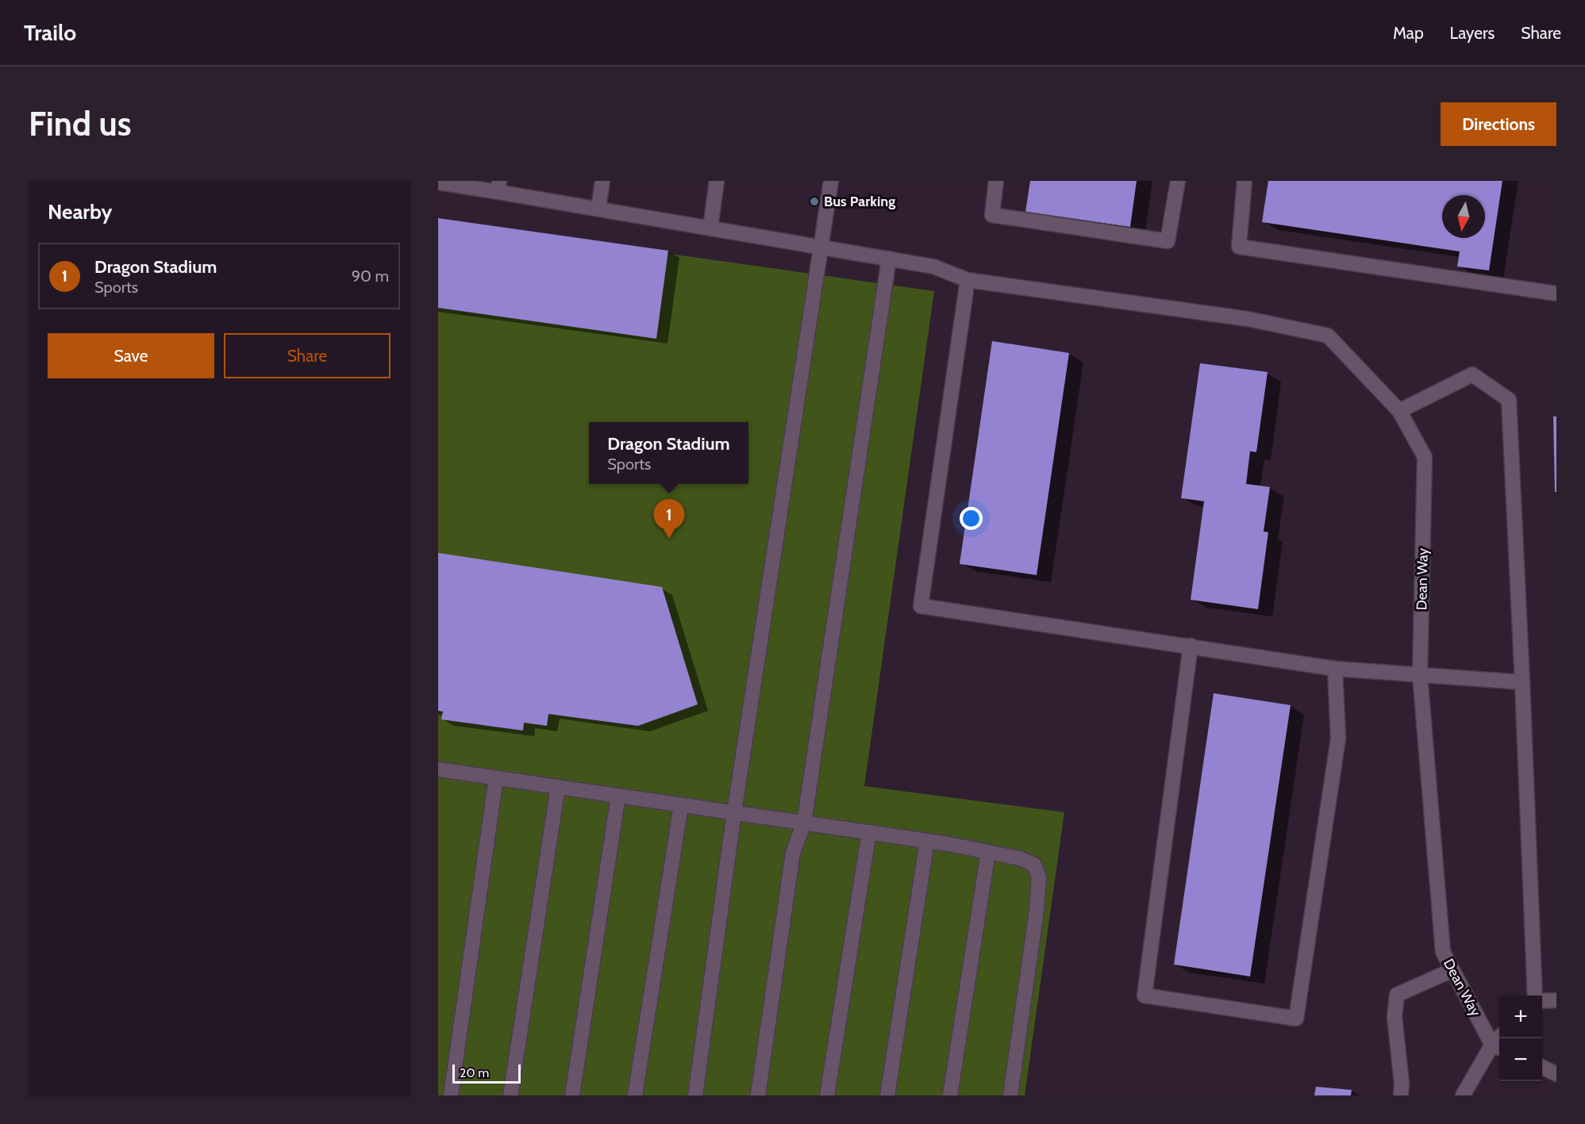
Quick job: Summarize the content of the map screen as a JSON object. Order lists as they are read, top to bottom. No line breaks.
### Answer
{"streets":{"lane":["Dean Way"]},"places":["Bus Parking"],"scale_bar":"20 m","north":"bottom","page":{"header":"Trailo","nav":["Map","Layers","Share"],"buttons":["Directions",["Save","Share"]],"title":"Find us","heading":"Nearby","list":[{"mark":"1","name":"Dragon Stadium","note":"Sports","value":"90 m"}],"popup":["Dragon Stadium","Sports"],"pins":"1","map_buttons":["+","−"],"scale":"20 m"}}
